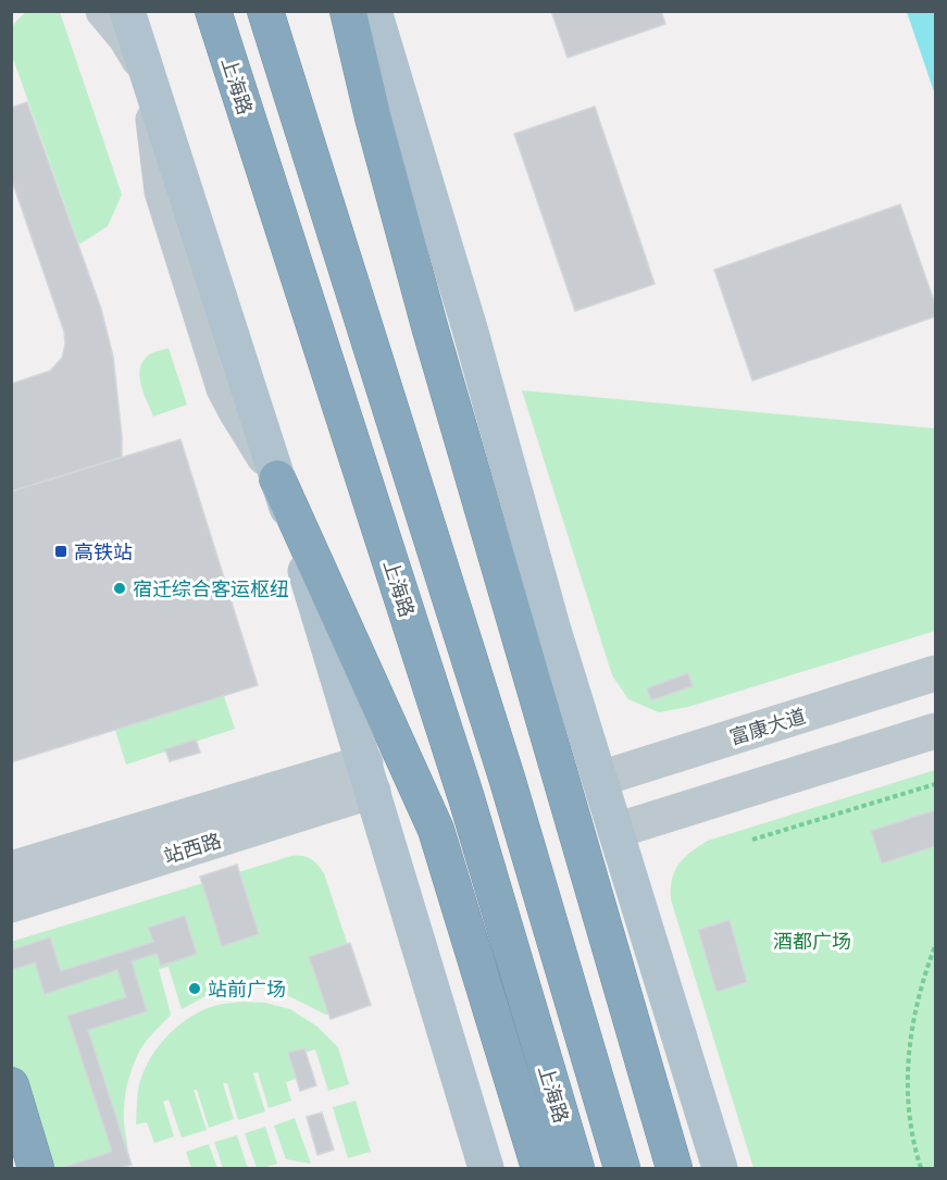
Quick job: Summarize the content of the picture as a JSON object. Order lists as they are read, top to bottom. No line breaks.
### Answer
{"streets":{"highway":["上海路"],"street":["富康大道","站西路"]},"parks":["酒都广场"],"places":{"transit":["高铁站"],"other":["宿迁综合客运枢纽","站前广场"]}}
